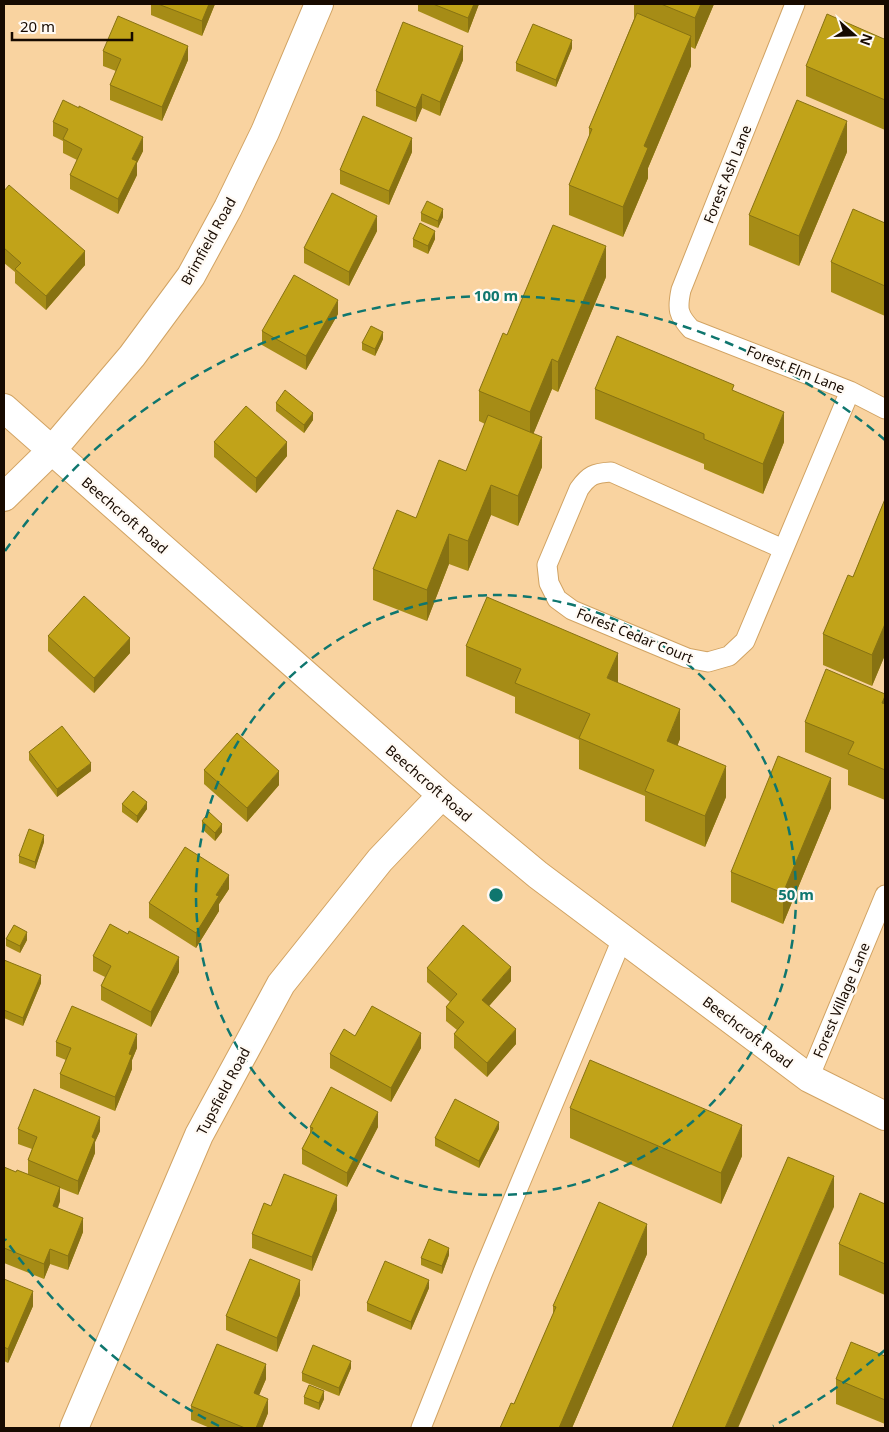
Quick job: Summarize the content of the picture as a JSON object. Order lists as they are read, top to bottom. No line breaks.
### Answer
{"streets":{"street":["Brimfield Road","Beechcroft Road","Tupsfield Road"],"lane":["Forest Ash Lane","Forest Elm Lane","Forest Cedar Court","Forest Village Lane"]},"crossings":[["Forest Ash Lane","Forest Elm Lane"],["Brimfield Road","Beechcroft Road"],["Forest Elm Lane","Forest Cedar Court"],["Beechcroft Road","Forest Village Lane"],["Beechcroft Road","Tupsfield Road"]],"scale_bar":"20 m","north":"right","rings":["100 m","50 m"]}
